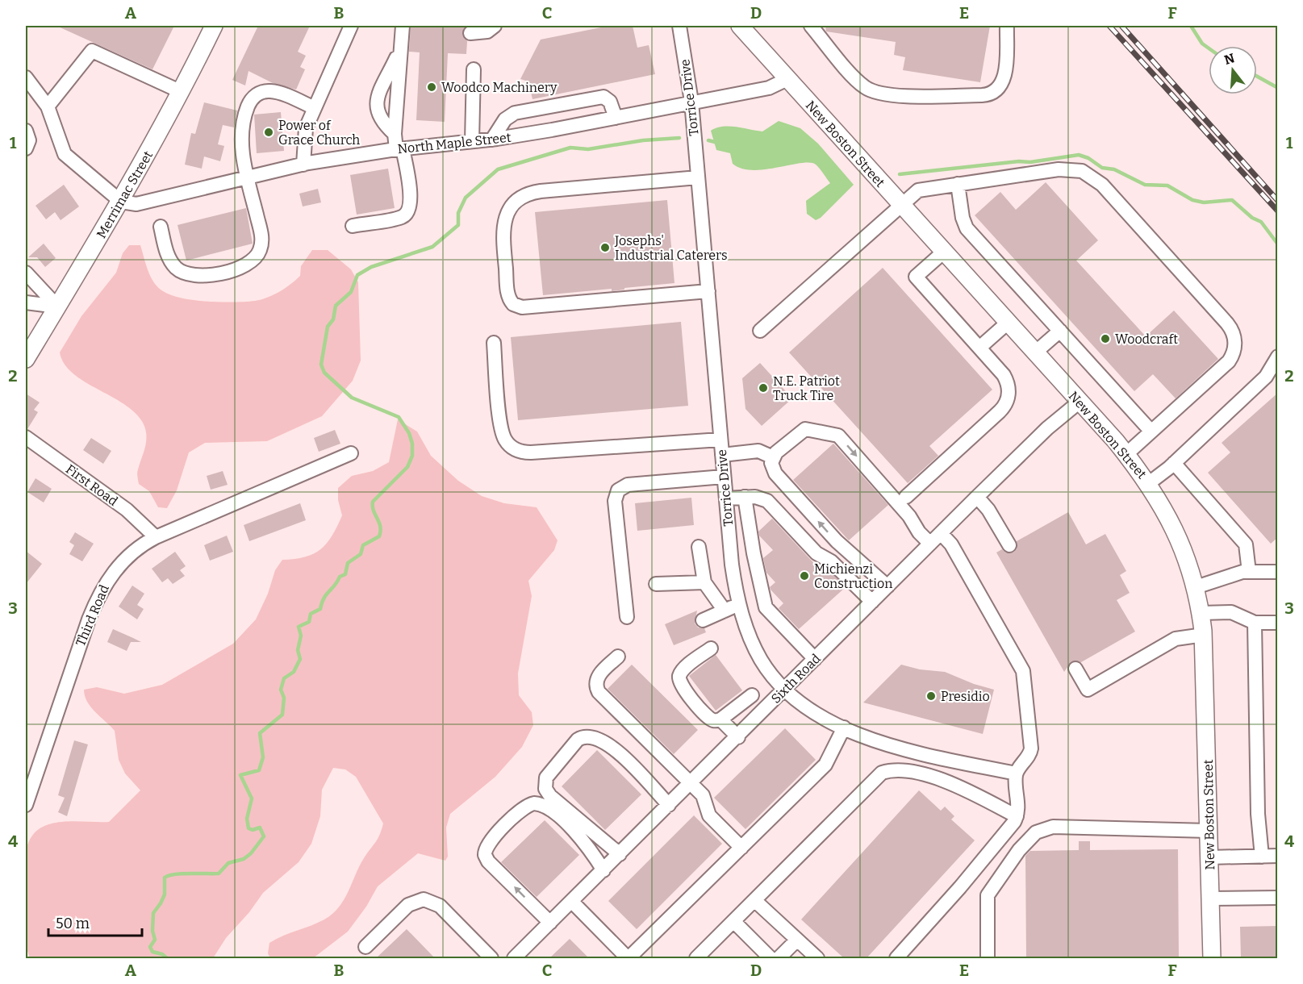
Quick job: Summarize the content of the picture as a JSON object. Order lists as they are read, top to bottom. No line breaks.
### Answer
{"streets":{"main road":["New Boston Street","Merrimac Street"],"street":["Torrice Drive","North Maple Street","First Road","Third Road","Sixth Road"]},"crossings":[["Torrice Drive","North Maple Street"],["Torrice Drive","Sixth Road"],["North Maple Street","New Boston Street"],["North Maple Street","Merrimac Street"],["New Boston Street","Sixth Road"],["First Road","Third Road"]],"places":["Woodco Machinery","Power of Grace Church","Josephs' Industrial Caterers","Woodcraft","N.E. Patriot Truck Tire","Michienzi Construction","Presidio"],"scale_bar":"50 m","north":"top","grid":{"columns":["A","B","C","D","E","F"],"rows":["1","2","3","4"]}}
